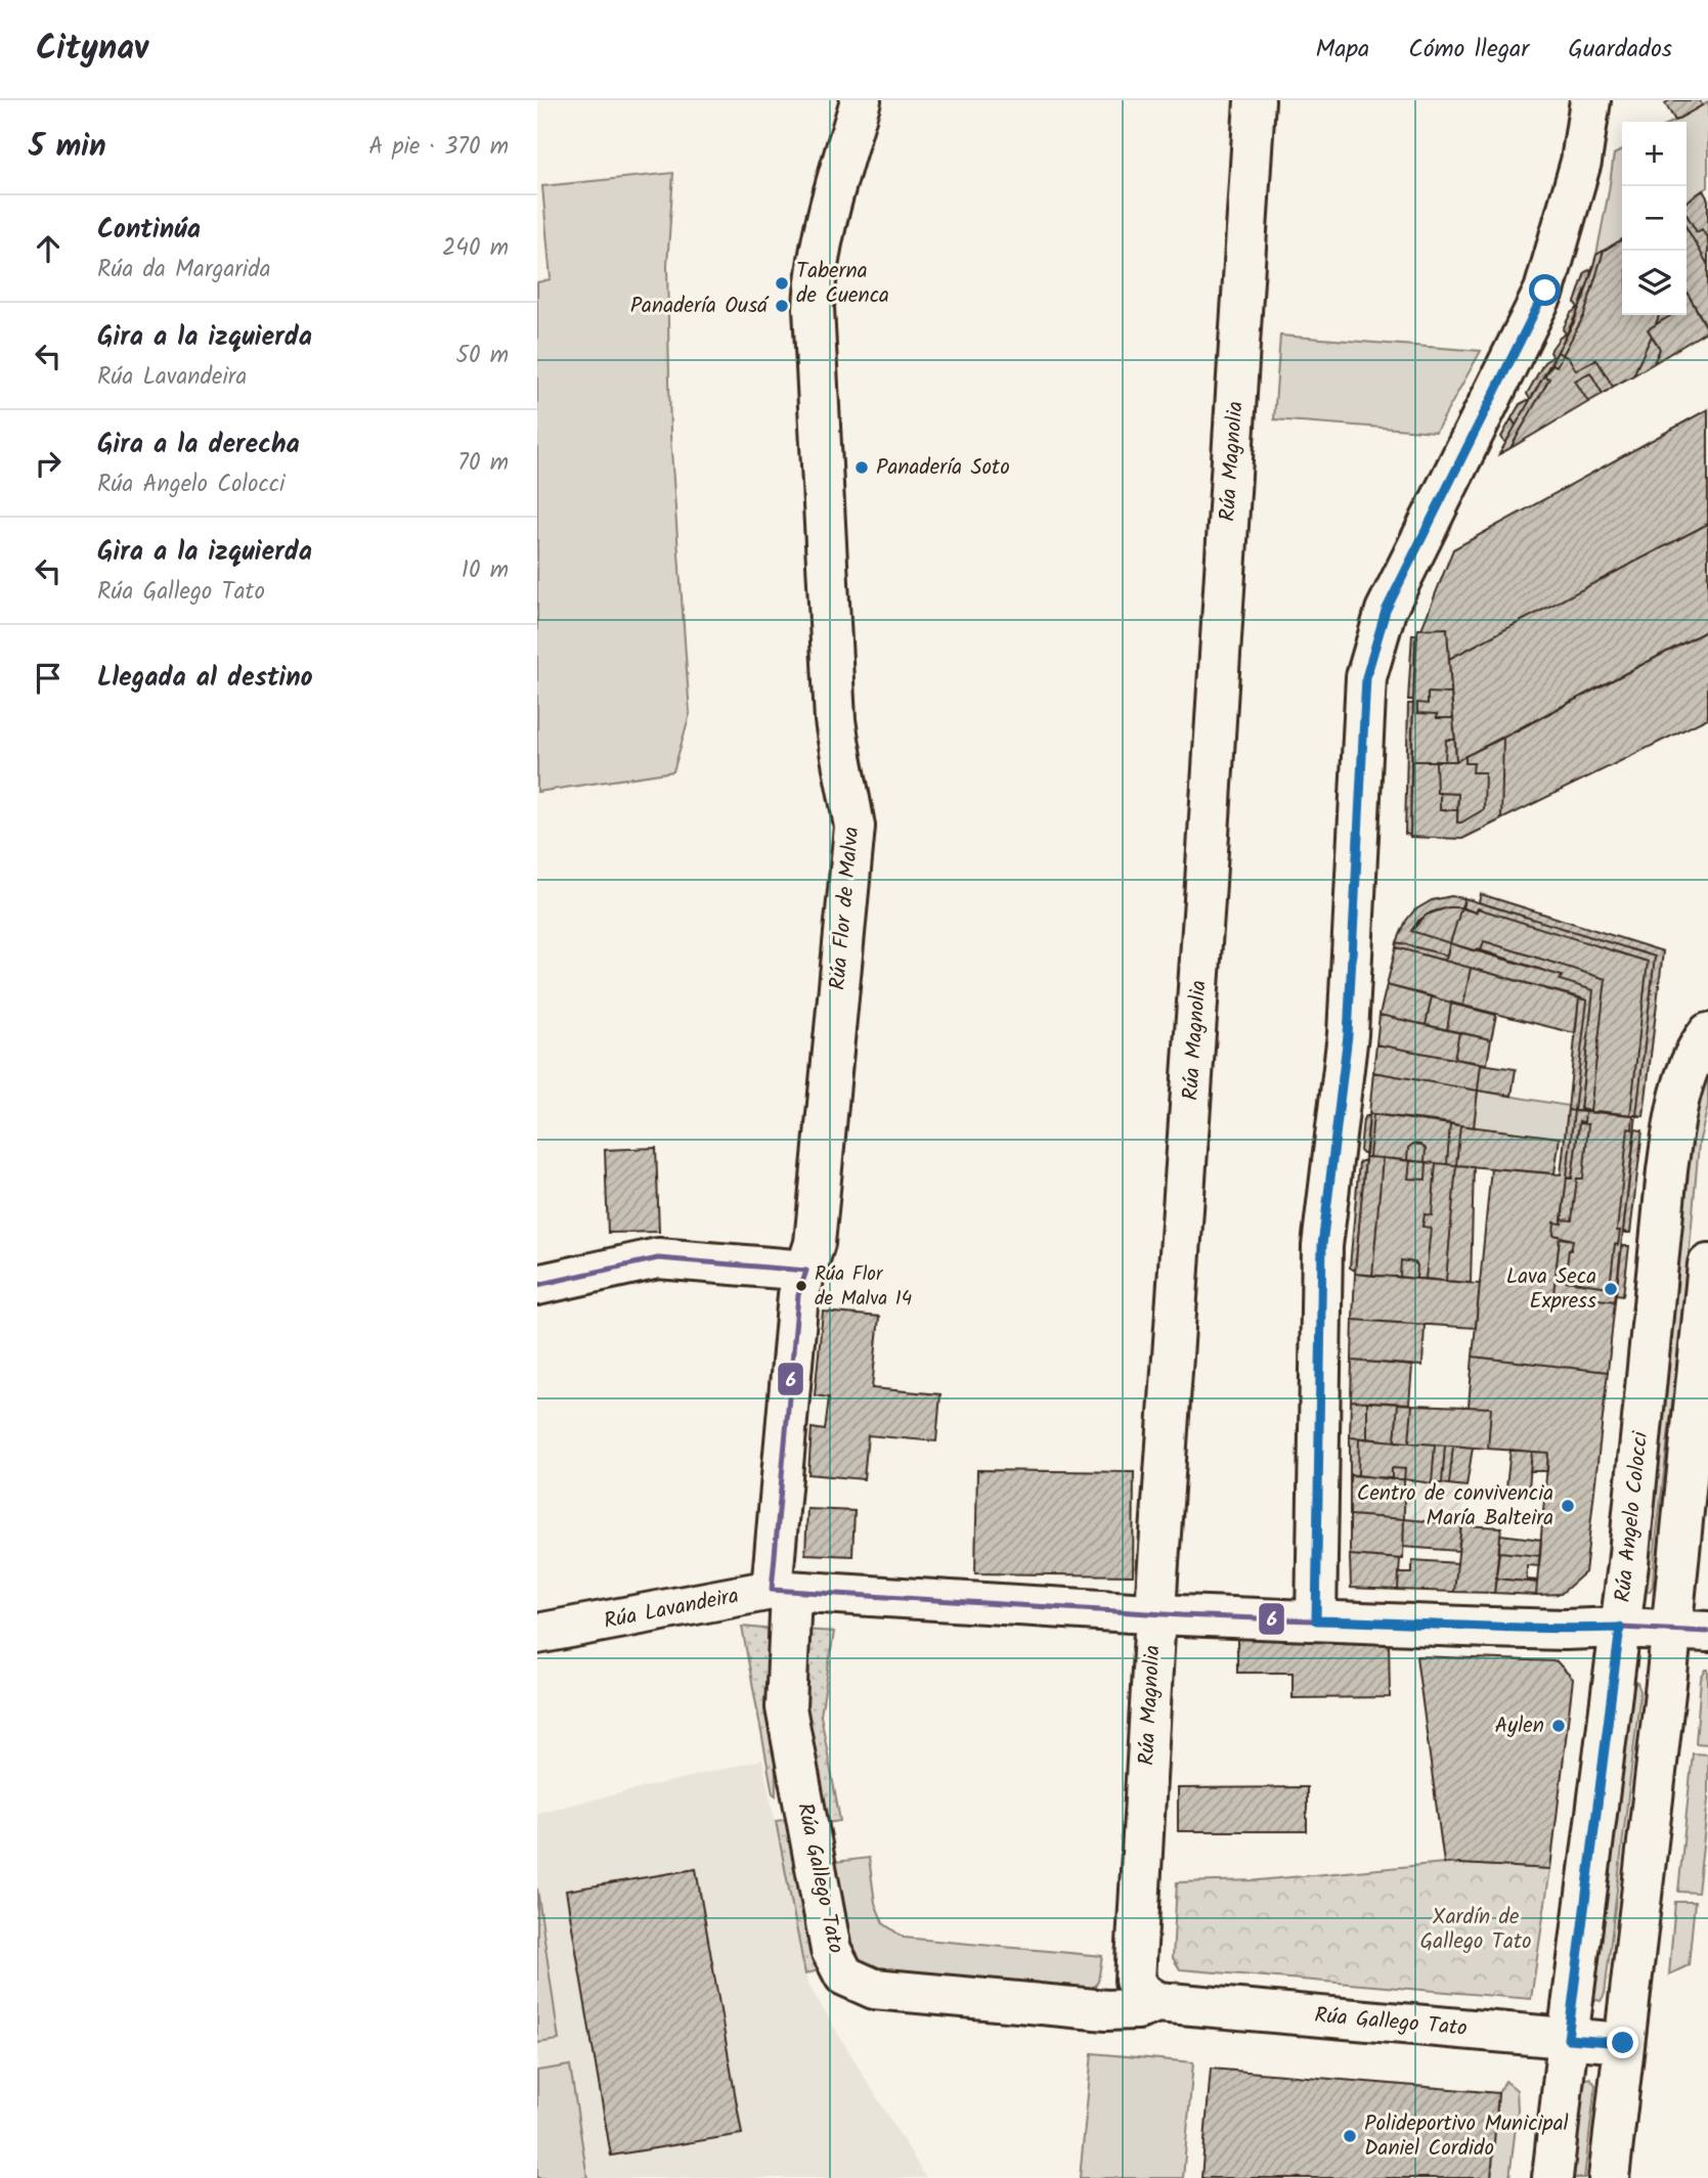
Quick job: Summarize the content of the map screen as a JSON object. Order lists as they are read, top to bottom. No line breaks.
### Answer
{"streets":{"street":["Rúa Magnolia","Rúa Flor de Malva","Rúa Angelo Colocci","Rúa Lavandeira","Rúa Gallego Tato"]},"crossings":[["Rúa Magnolia","Rúa Lavandeira"],["Rúa Magnolia","Rúa Gallego Tato"],["Rúa Flor de Malva","Rúa Lavandeira"],["Rúa Flor de Malva","Rúa Gallego Tato"],["Rúa Angelo Colocci","Rúa Lavandeira"],["Rúa Angelo Colocci","Rúa Gallego Tato"],["Rúa Lavandeira","Rúa Gallego Tato"]],"parks":["Xardín de Gallego Tato"],"places":["Taberna de Cuenca","Panadería Ousá","Panadería Soto","Rúa Flor de Malva 14","Lava Seca Express","Centro de convivencia María Balteira","Aylen","Polideportivo Municipal Daniel Cordido"],"lines":["transit line 6"],"page":{"header":"Citynav","nav":["Mapa","Cómo llegar","Guardados"],"heading":["5 min","A pie · 370 m"],"map_buttons":["+","−"],"list":[["Continúa","Rúa da Margarida","240 m"],["Gira a la izquierda","Rúa Lavandeira","50 m"],["Gira a la derecha","Rúa Angelo Colocci","70 m"],["Gira a la izquierda","Rúa Gallego Tato","10 m"],"Llegada al destino"]}}
